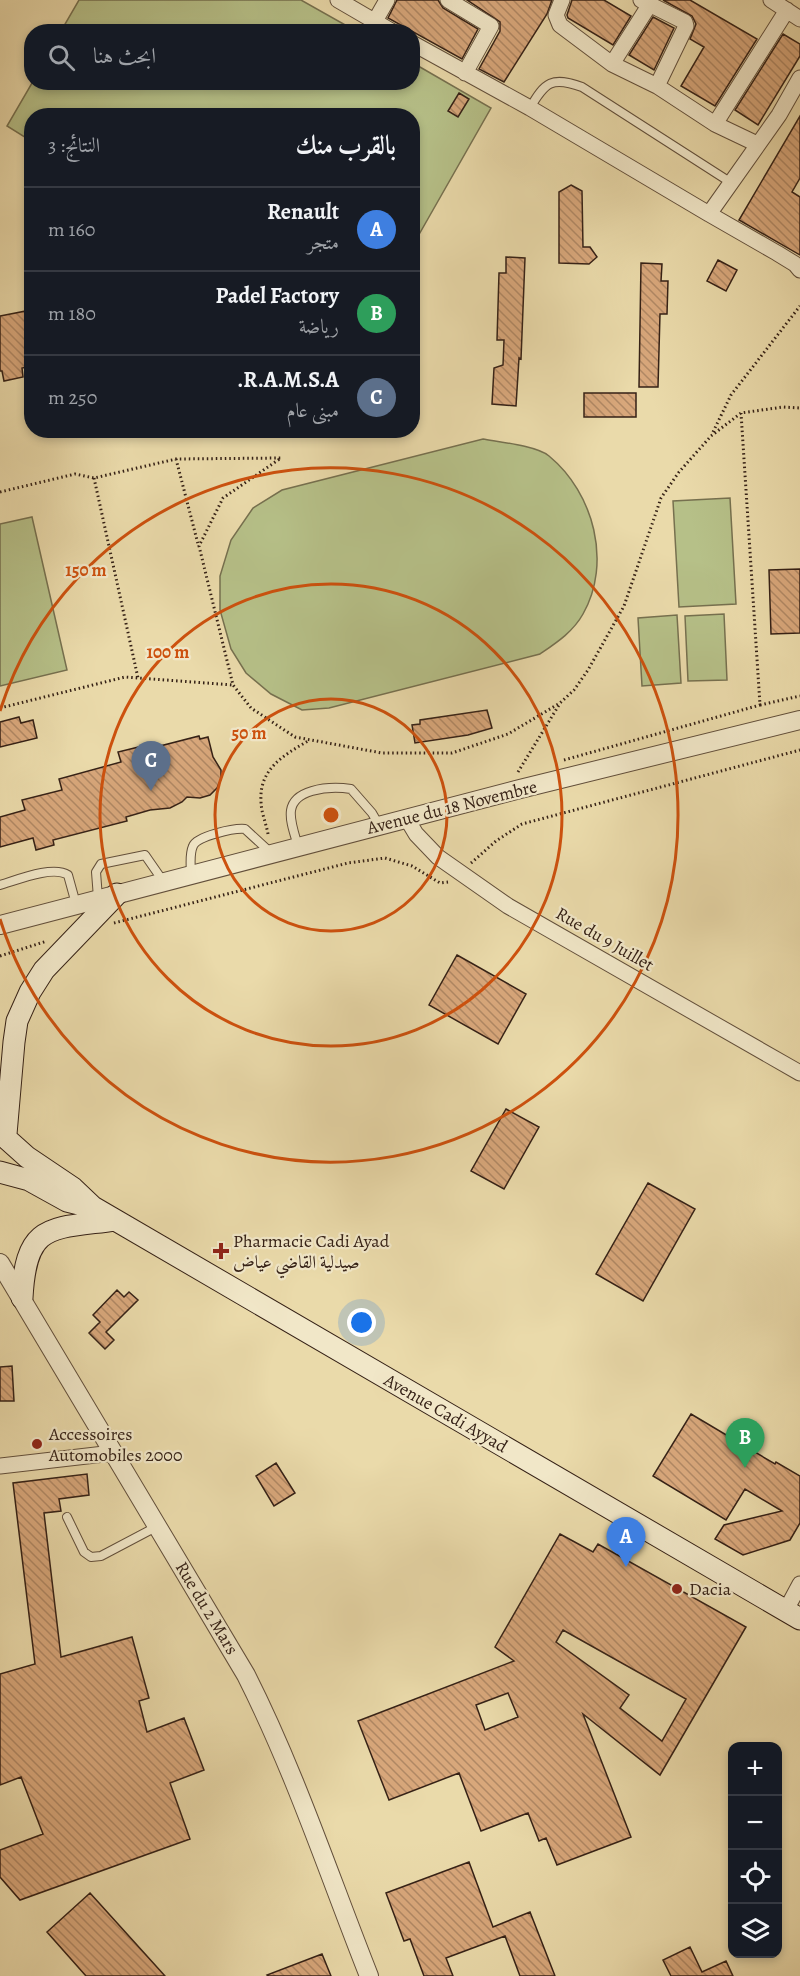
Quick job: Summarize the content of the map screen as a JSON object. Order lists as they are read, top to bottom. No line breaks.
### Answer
{"streets":{"main road":["Avenue Cadi Ayyad"],"street":["Avenue du 18 Novembre","Rue du 9 Juillet","Rue du 2 Mars"]},"crossings":[["Avenue du 18 Novembre","Rue du 9 Juillet"]],"places":{"health":["Pharmacie Cadi Ayad صيدلية القاضي عياض"],"other":["Accessoires Automobiles 2000","Dacia"]},"page":{"search":"ابحث هنا","heading":["بالقرب منك","النتائج: 3"],"list":[{"mark":"A","name":"Renault","note":"متجر","value":"160 m"},{"mark":"B","name":"Padel Factory","note":"رياضة","value":"180 m"},{"mark":"C","name":"R.A.M.S.A.","note":"مبنى عام","value":"250 m"}],"pins":["C","B","A"],"map_buttons":["+","−"]},"rings":["150 m","100 m","50 m"]}
